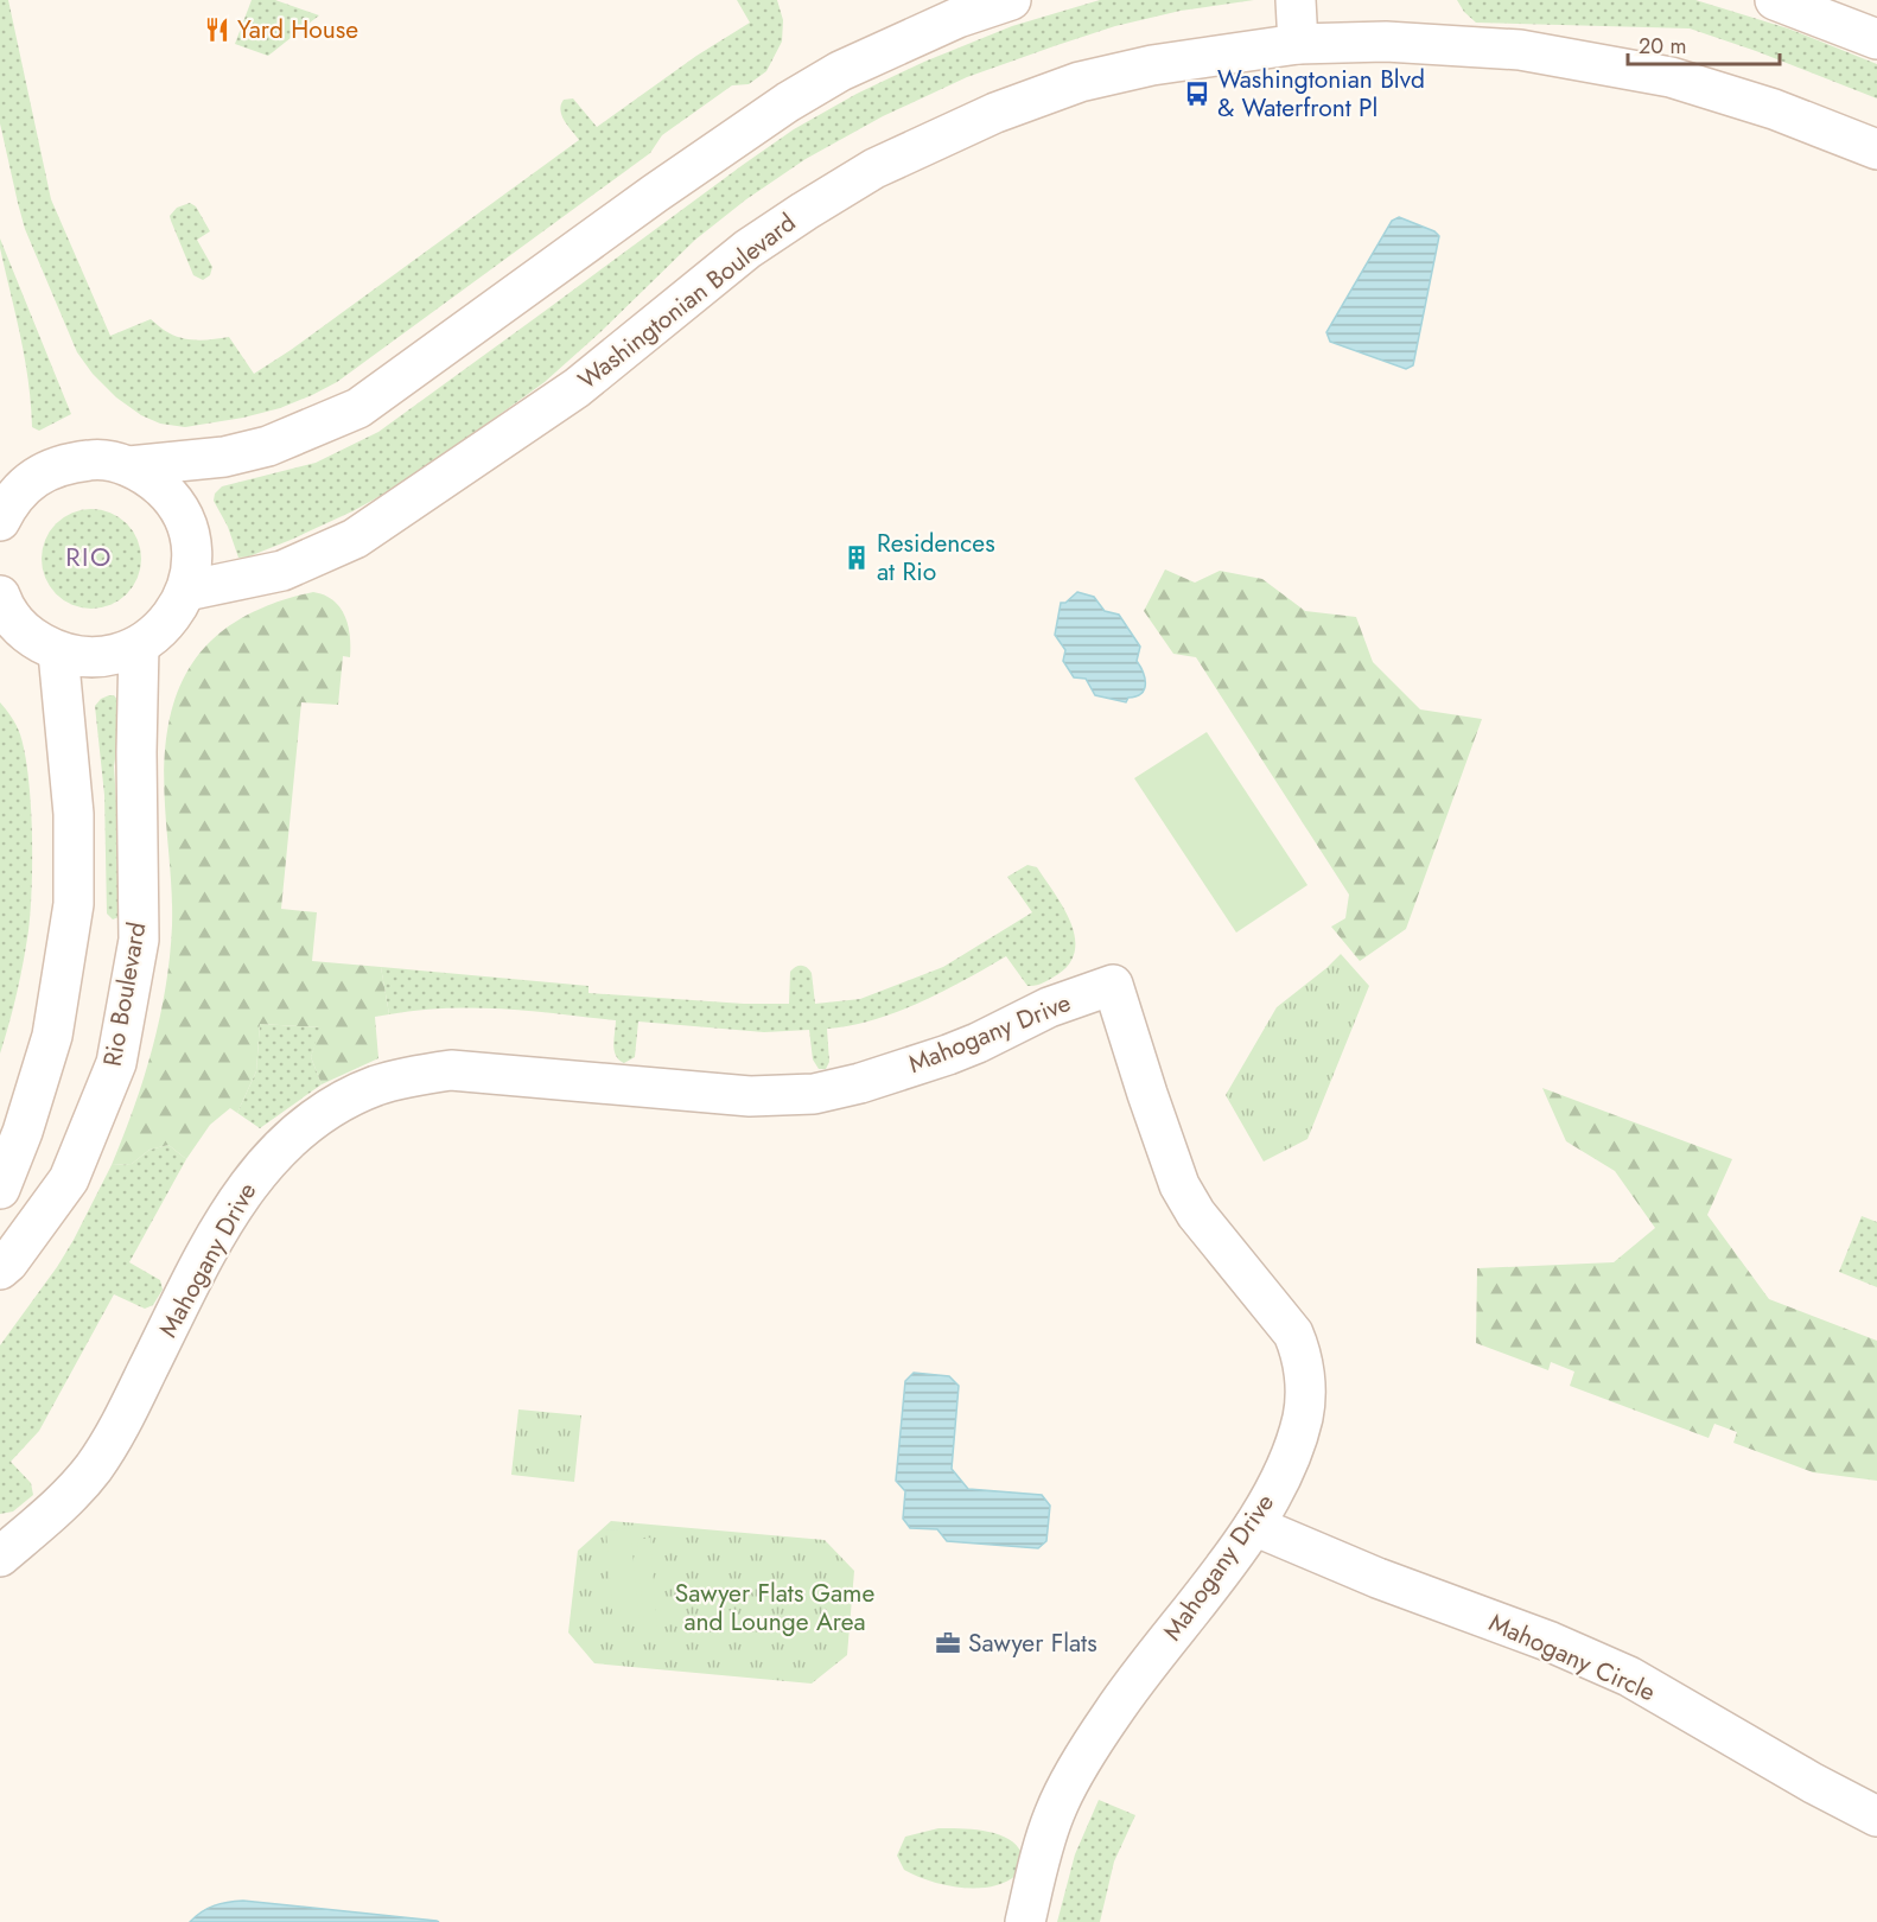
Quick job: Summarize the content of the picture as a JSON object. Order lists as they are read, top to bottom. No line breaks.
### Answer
{"streets":{"street":["Washingtonian Boulevard","Rio Boulevard","Mahogany Drive","Mahogany Circle"]},"crossings":[["Mahogany Drive","Mahogany Circle"]],"districts":["RIO"],"parks":["Sawyer Flats Game and Lounge Area"],"places":{"restaurant":["Yard House"],"bus stop":["Washingtonian Blvd & Waterfront Pl"],"building":["Residences at Rio"],"office":["Sawyer Flats"]},"scale_bar":"20 m"}
